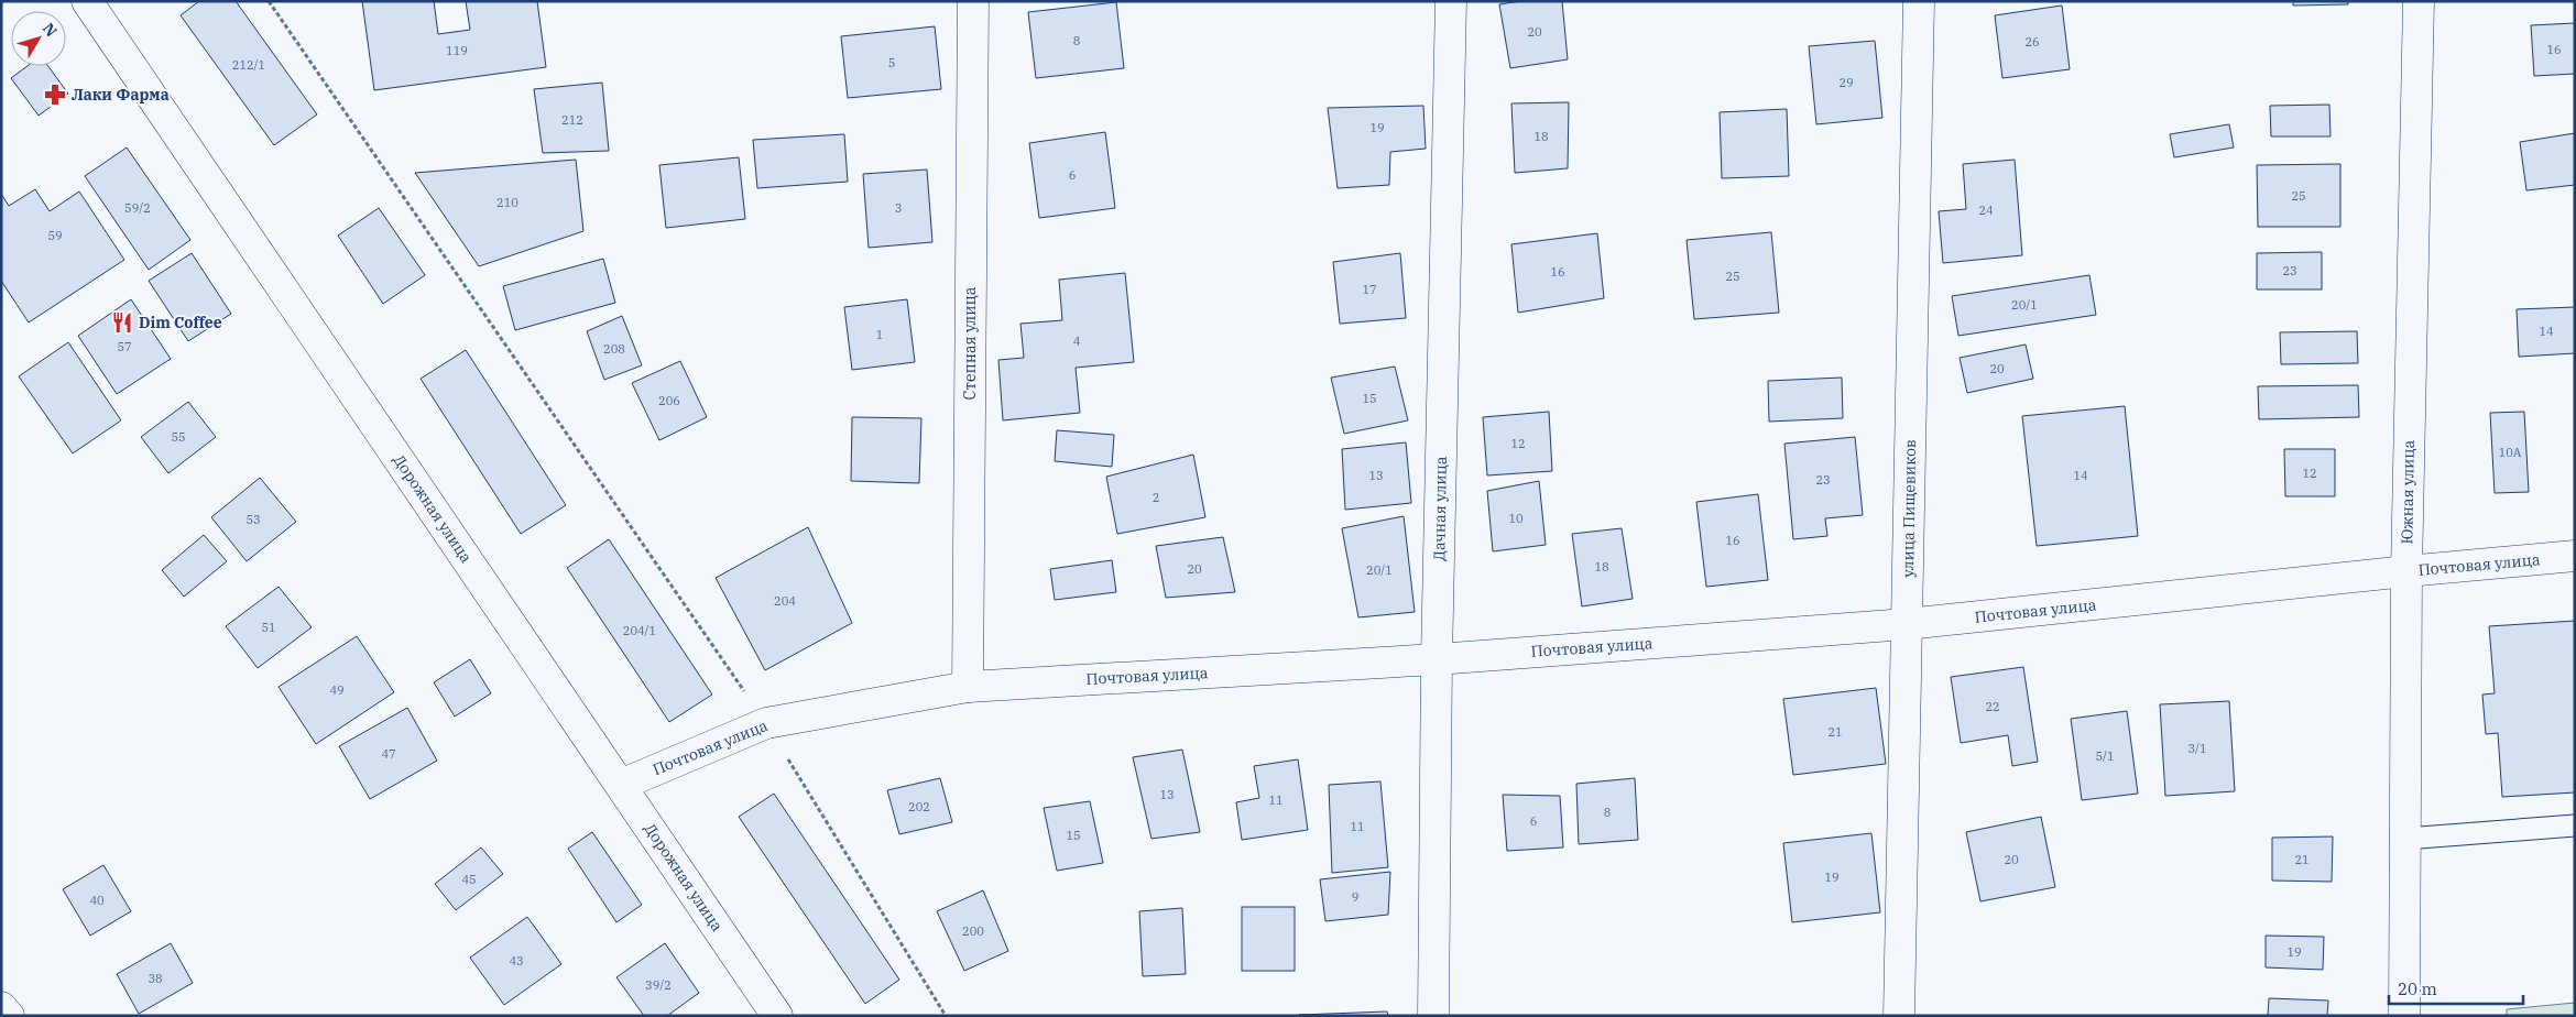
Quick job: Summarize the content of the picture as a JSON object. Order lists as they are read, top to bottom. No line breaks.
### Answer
{"streets":{"street":["Степная улица","Южная улица","Дорожная улица","Дачная улица","улица Пищевиков","Почтовая улица"]},"crossings":[["Степная улица","Почтовая улица"],["Южная улица","Почтовая улица"],["Дорожная улица","Почтовая улица"],["Дачная улица","Почтовая улица"],["улица Пищевиков","Почтовая улица"]],"places":{"pharmacy":["Лаки Фарма"],"restaurant":["Dim Coffee"]},"house_numbers":["20","8","26","16","119","5","212/1","29","212","19","18","6","25","210","59/2","3","24","59","23","16","25","17","20/1","14","1","4","57","208","20","15","206","55","12","10А","12","13","14","23","2","10","53","16","18","20","20/1","204","51","204/1","49","22","21","3/1","47","5/1","13","11","202","8","6","11","15","20","21","19","45","9","40","200","19","43","38","39/2"],"scale_bar":"20 m","north":"top right"}
